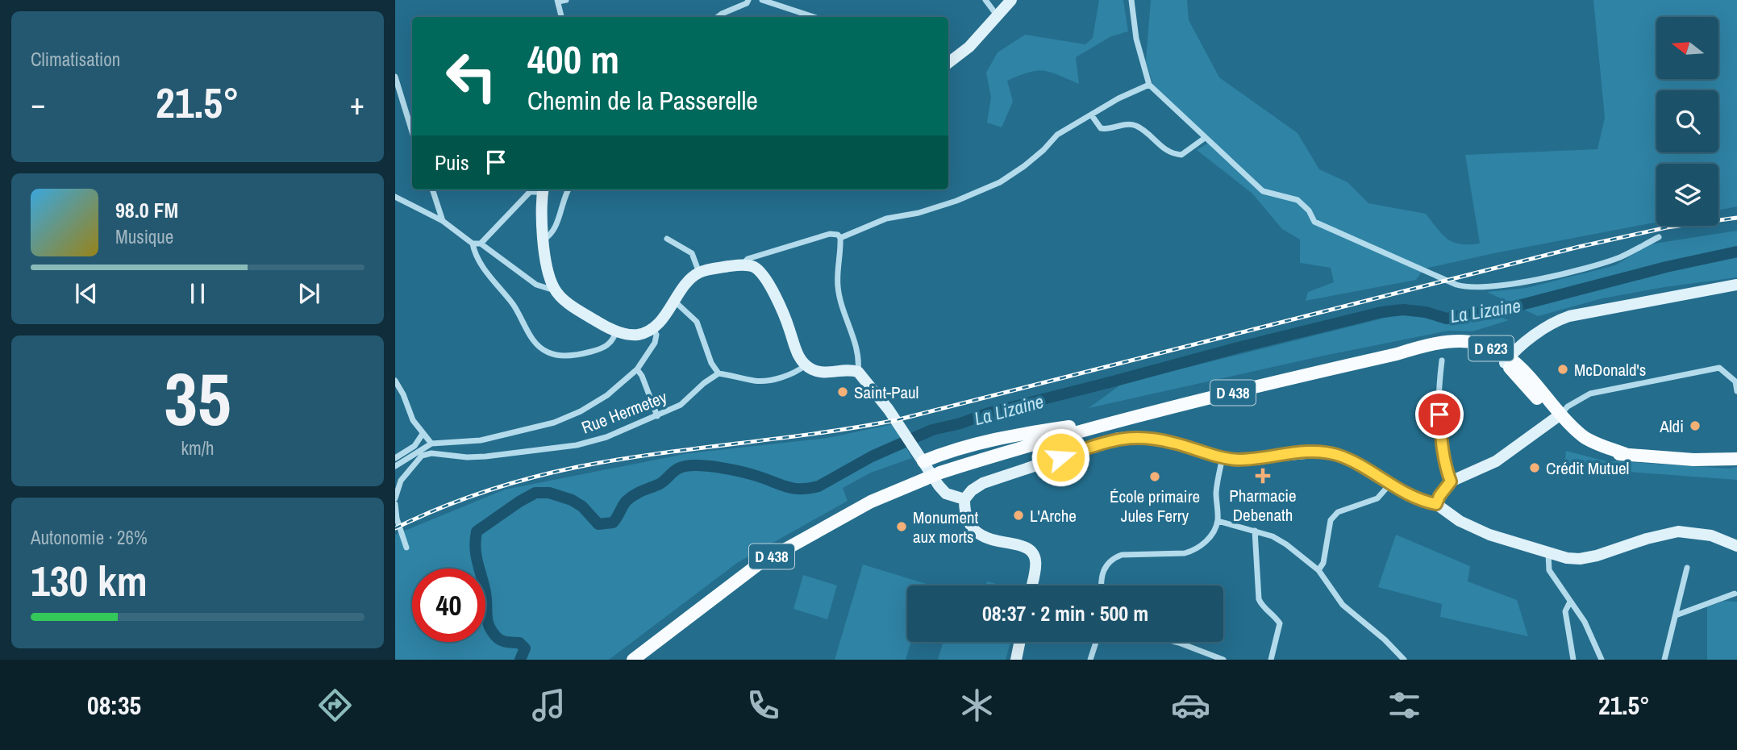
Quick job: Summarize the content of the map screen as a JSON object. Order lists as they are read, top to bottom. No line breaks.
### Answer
{"streets":{"main road":["D 623","D 438"],"street":["Rue Hermetey"]},"crossings":[["D 623","D 438"]],"water":["La Lizaine"],"places":{"other":["McDonald's","Saint-Paul","Aldi","Crédit Mutuel","École primaire Jules Ferry","L'Arche","Monument aux morts"],"health":["Pharmacie Debenath"]},"north":"left","page":{"tile":["Climatisation",["35","km/h"],["Autonomie · 26%","130 km"]],"turn":["400 m","Chemin de la Passerelle"],"heat":["−","21.5°","+"],"then":"Puis","song":["98.0 FM","Musique"],"limit":"40","trip":"08:37 · 2 min · 500 m","tabs":["08:35","21.5°"]}}
